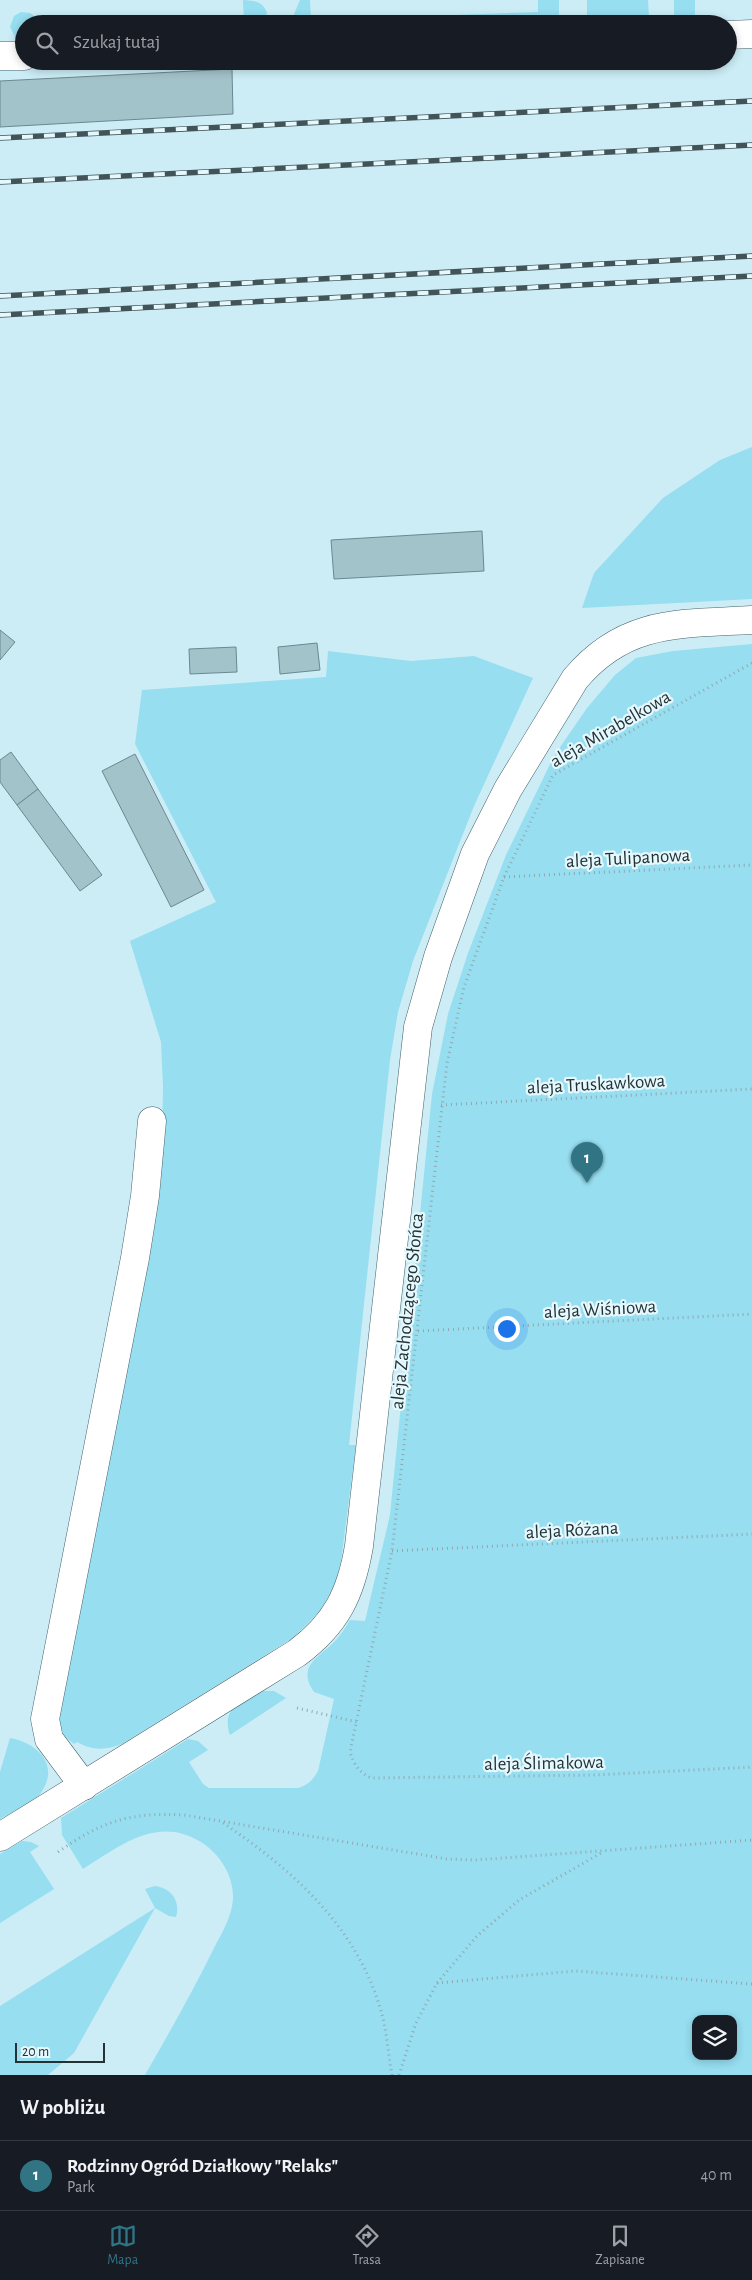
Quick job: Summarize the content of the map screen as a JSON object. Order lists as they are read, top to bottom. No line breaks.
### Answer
{"streets":{"path":["aleja Mirabelkowa","aleja Tulipanowa","aleja Truskawkowa","aleja Wiśniowa","aleja Zachodzącego Słońca","aleja Różana","aleja Ślimakowa"]},"crossings":[["aleja Mirabelkowa","aleja Tulipanowa"],["aleja Mirabelkowa","aleja Zachodzącego Słońca"],["aleja Tulipanowa","aleja Zachodzącego Słońca"],["aleja Truskawkowa","aleja Zachodzącego Słońca"],["aleja Wiśniowa","aleja Zachodzącego Słońca"],["aleja Zachodzącego Słońca","aleja Różana"],["aleja Zachodzącego Słońca","aleja Ślimakowa"]],"scale_bar":"20 m","page":{"search":"Szukaj tutaj","pins":"1","scale":"20 m","heading":"W pobliżu","list":[{"mark":"1","name":"Rodzinny Ogród Działkowy \"Relaks\"","note":"Park","value":"40 m"}],"nav":["Mapa","Trasa","Zapisane"]}}
